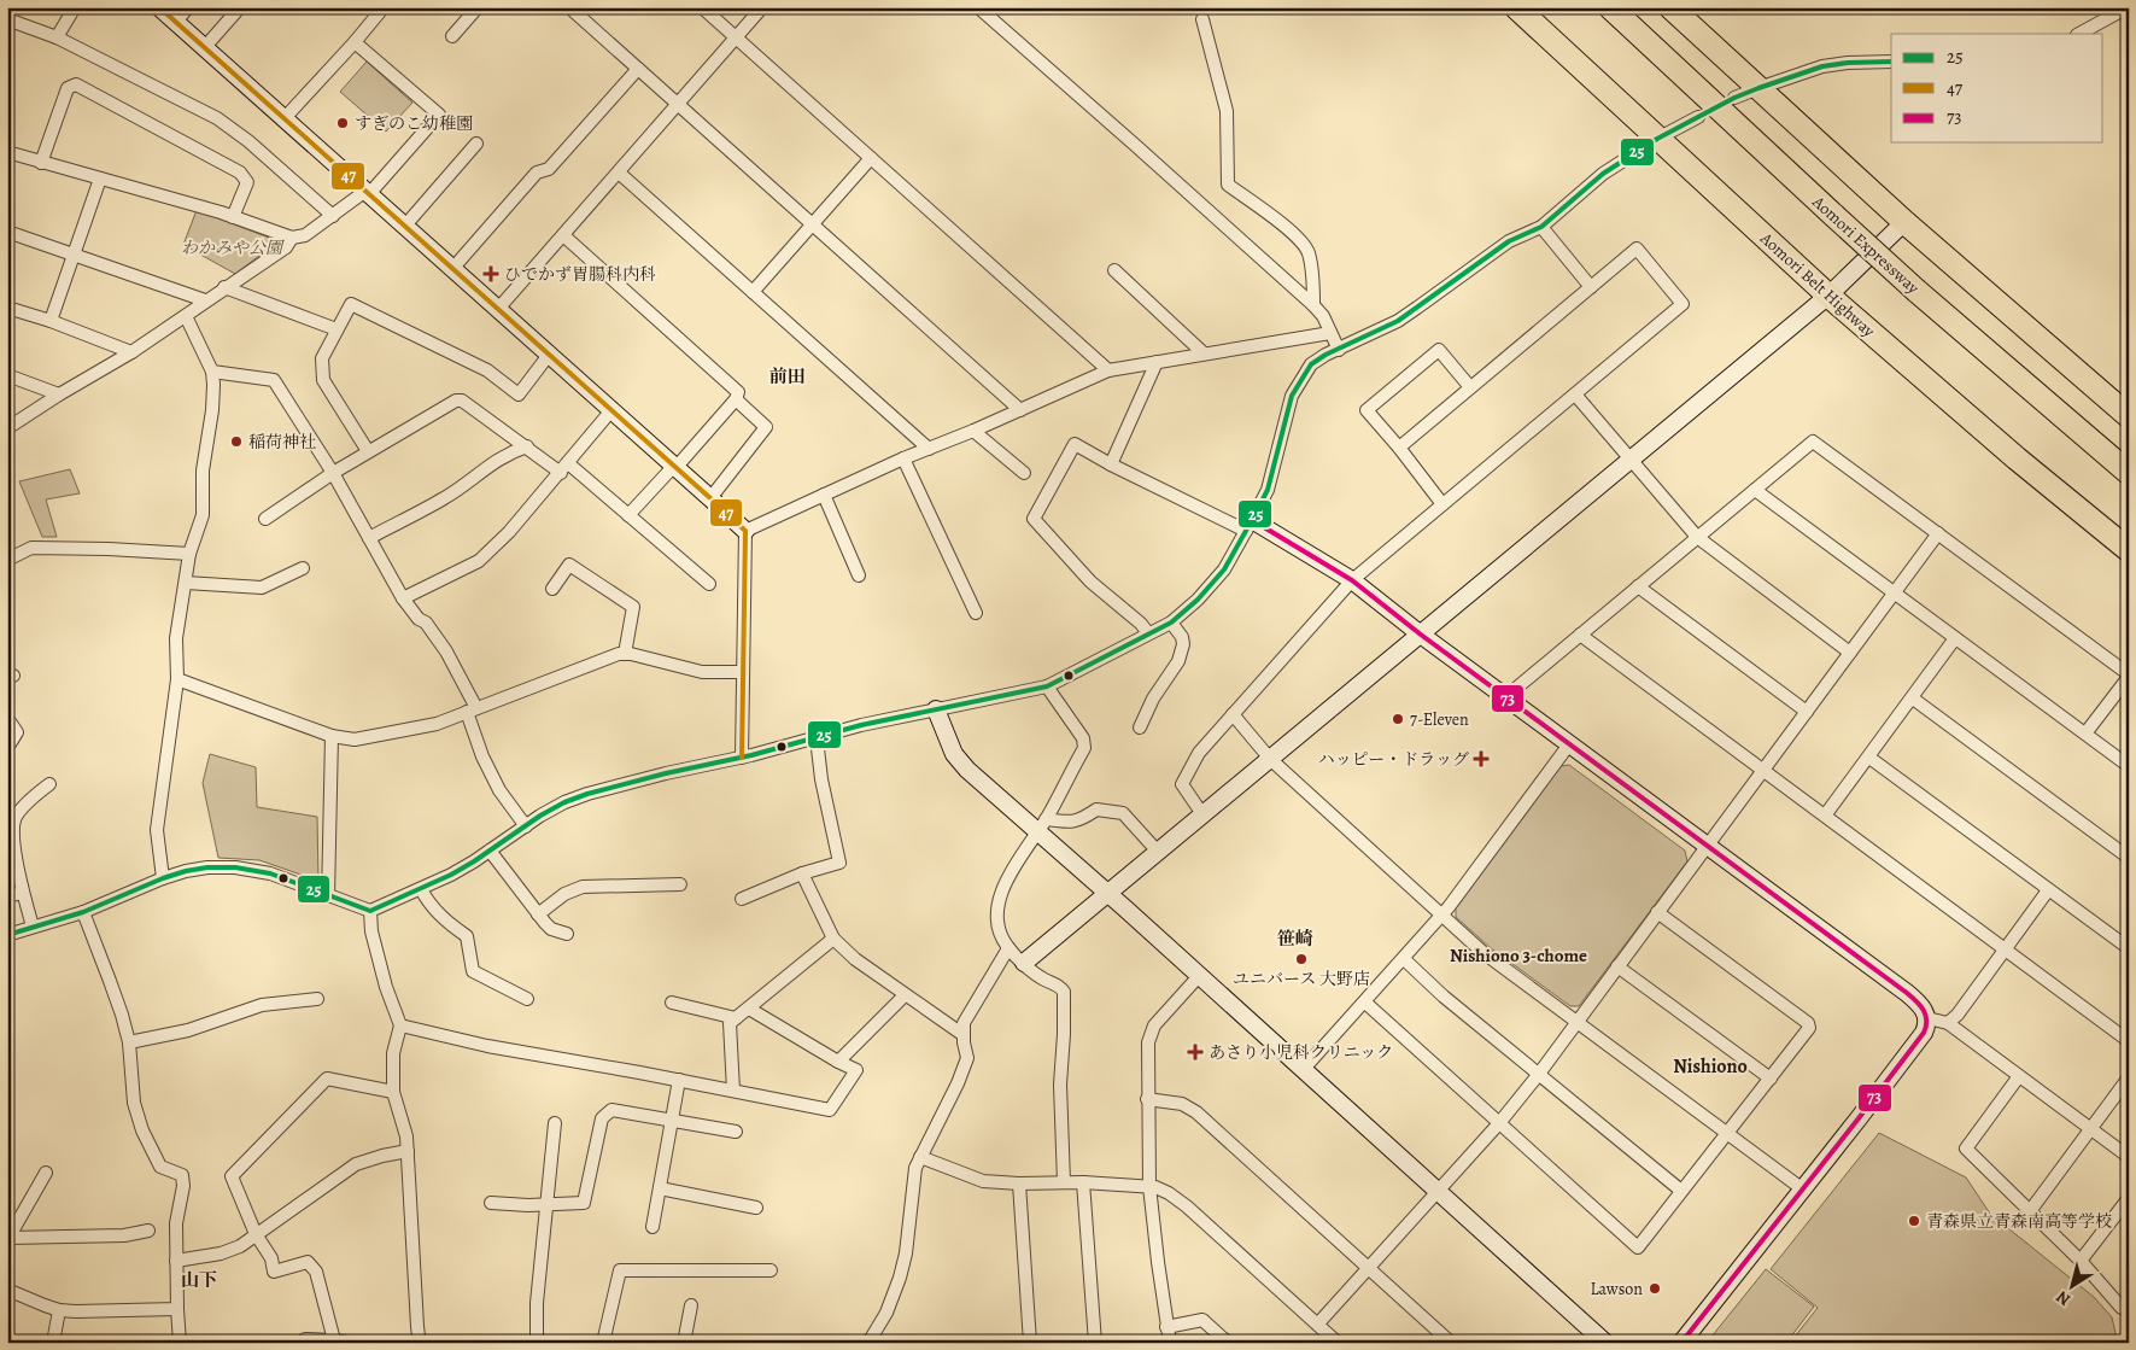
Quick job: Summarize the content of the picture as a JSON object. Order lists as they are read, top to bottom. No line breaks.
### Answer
{"streets":{"highway":["Aomori Expressway","Aomori Belt Highway"]},"districts":["前田","笹崎","Nishiono 3-chome","Nishiono","山下"],"parks":["わかみや公園"],"places":{"other":["すぎのこ幼稚園","稲荷神社","7-Eleven","ユニバース 大野店","青森県立青森南高等学校","Lawson"],"health":["ひでかず胃腸科内科","ハッピー・ドラッグ","あさり小児科クリニック"]},"lines":["transit line 47","transit line 25","transit line 73"],"legend":["25","47","73"],"north":"bottom left"}
